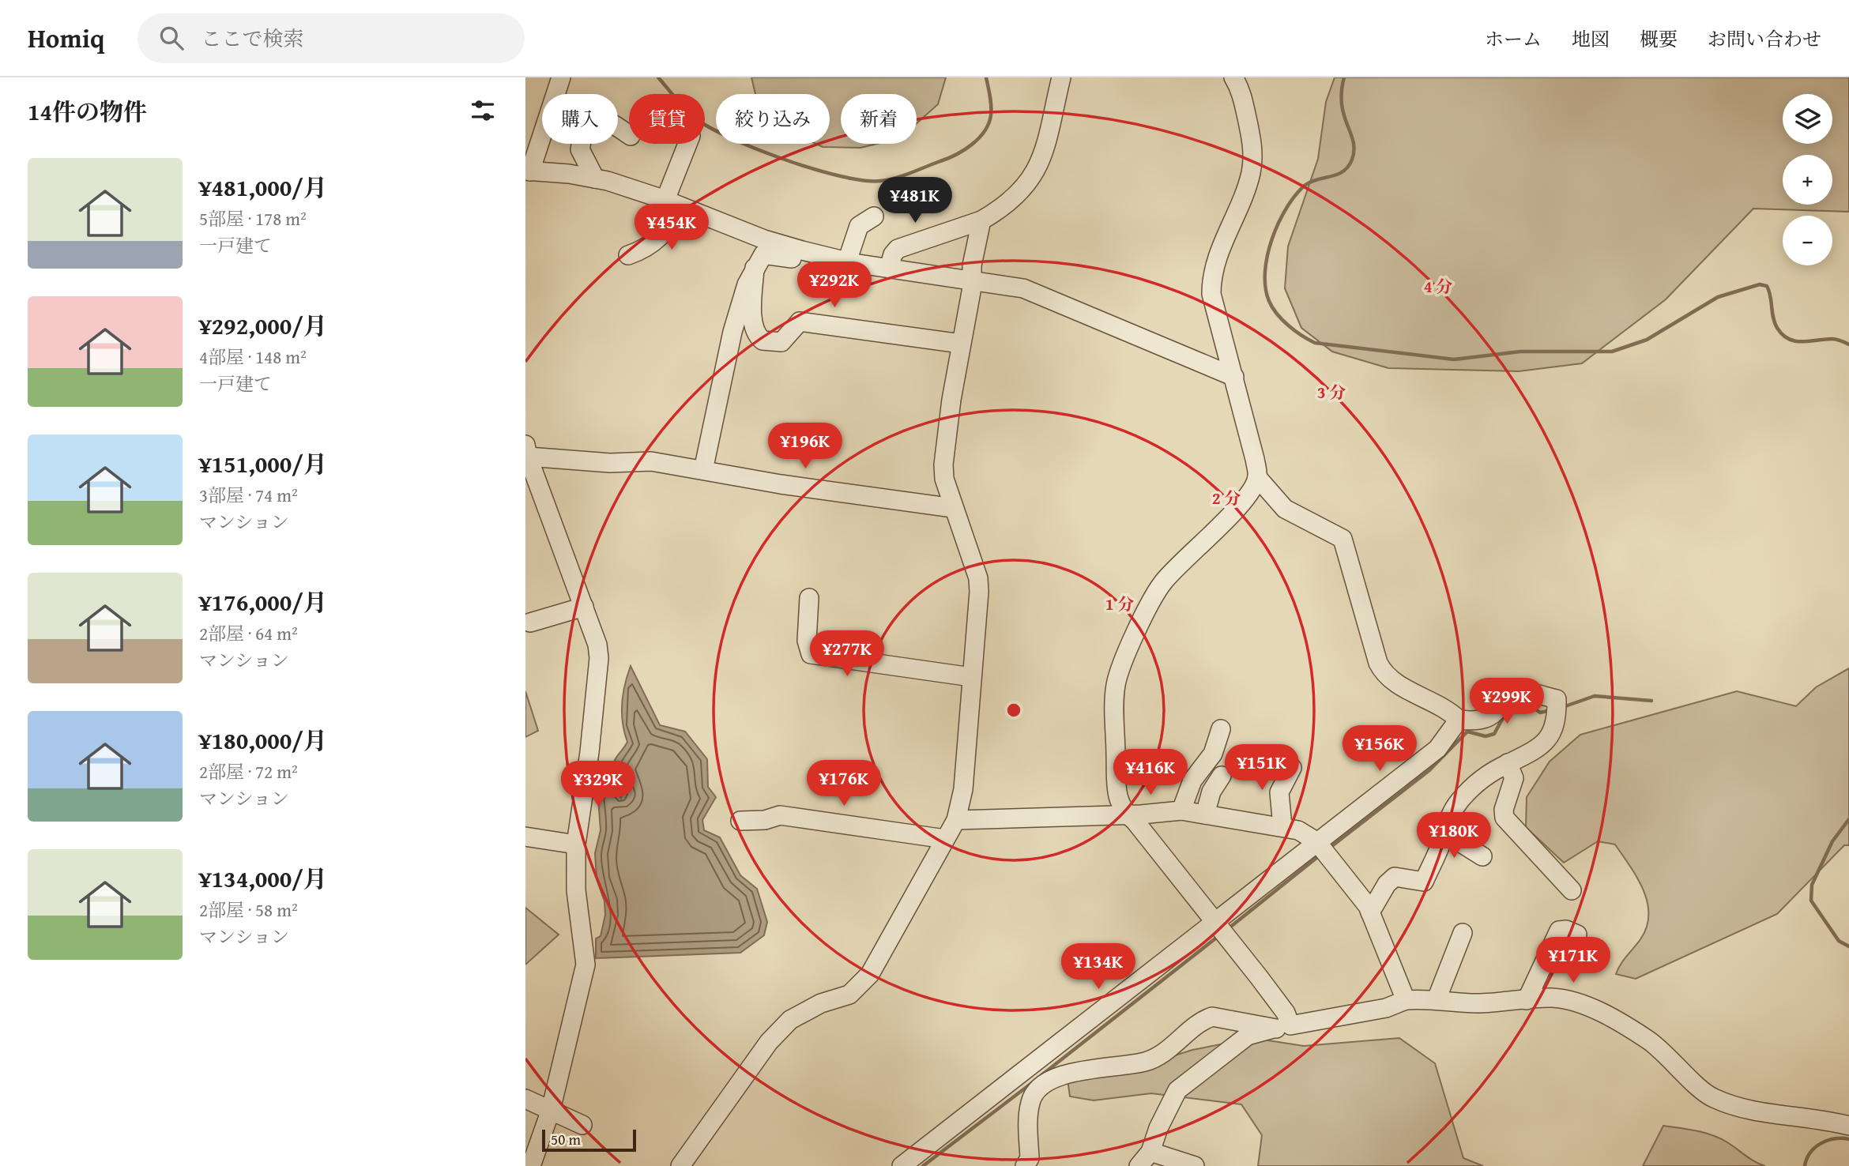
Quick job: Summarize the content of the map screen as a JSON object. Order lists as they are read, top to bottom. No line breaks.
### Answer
{"scale_bar":"50 m","page":{"header":"Homiq","search":"ここで検索","nav":["ホーム","地図","概要","お問い合わせ"],"heading":"14件の物件","map_buttons":["+","−"],"chip":["購入","賃貸","絞り込み","新着"],"list":[{"name":"¥481,000/月","note":"5部屋 · 178 m² · 一戸建て"},{"name":"¥292,000/月","note":"4部屋 · 148 m² · 一戸建て"},{"name":"¥151,000/月","note":"3部屋 · 74 m² · マンション"},{"name":"¥176,000/月","note":"2部屋 · 64 m² · マンション"},{"name":"¥180,000/月","note":"2部屋 · 72 m² · マンション"},{"name":"¥134,000/月","note":"2部屋 · 58 m² · マンション"}],"price":["¥481K","¥454K","¥292K","¥196K","¥277K","¥299K","¥156K","¥151K","¥416K","¥176K","¥329K","¥180K","¥171K","¥134K"],"scale":"50 m"},"rings":["4 分","3 分","2 分","1 分"]}
